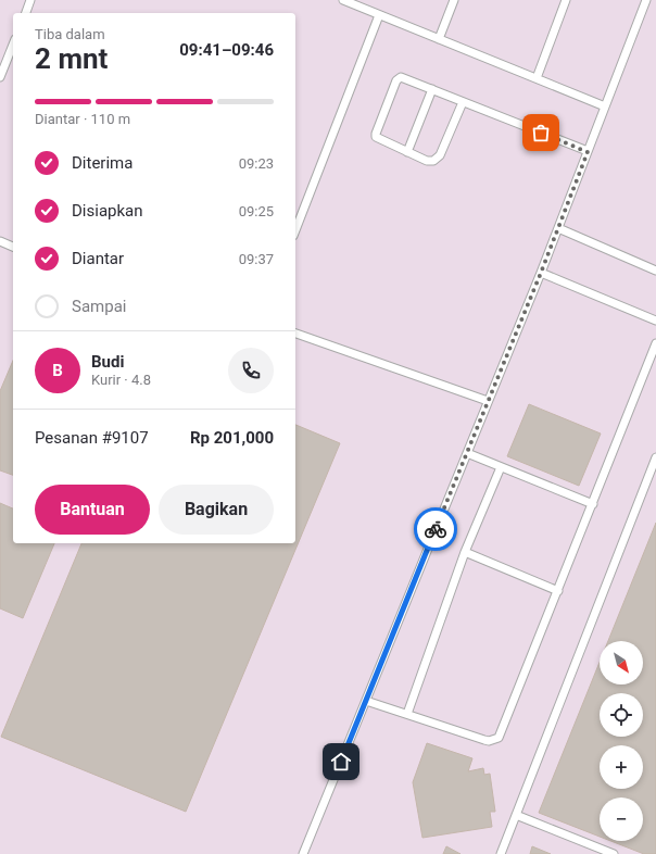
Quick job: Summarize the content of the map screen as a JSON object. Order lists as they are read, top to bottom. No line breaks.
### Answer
{"north":"bottom right","page":{"heading":["2 mnt","Tiba dalam","09:41–09:46"],"panel":["Budi","Kurir · 4.8","Pesanan #9107","Rp 201,000"],"bar":"Diantar · 110 m","list":[["Diterima","09:23"],["Disiapkan","09:25"],["Diantar","09:37"],"Sampai"],"round":"B","buttons":["Bantuan","Bagikan"],"map_buttons":["+","−"]}}
